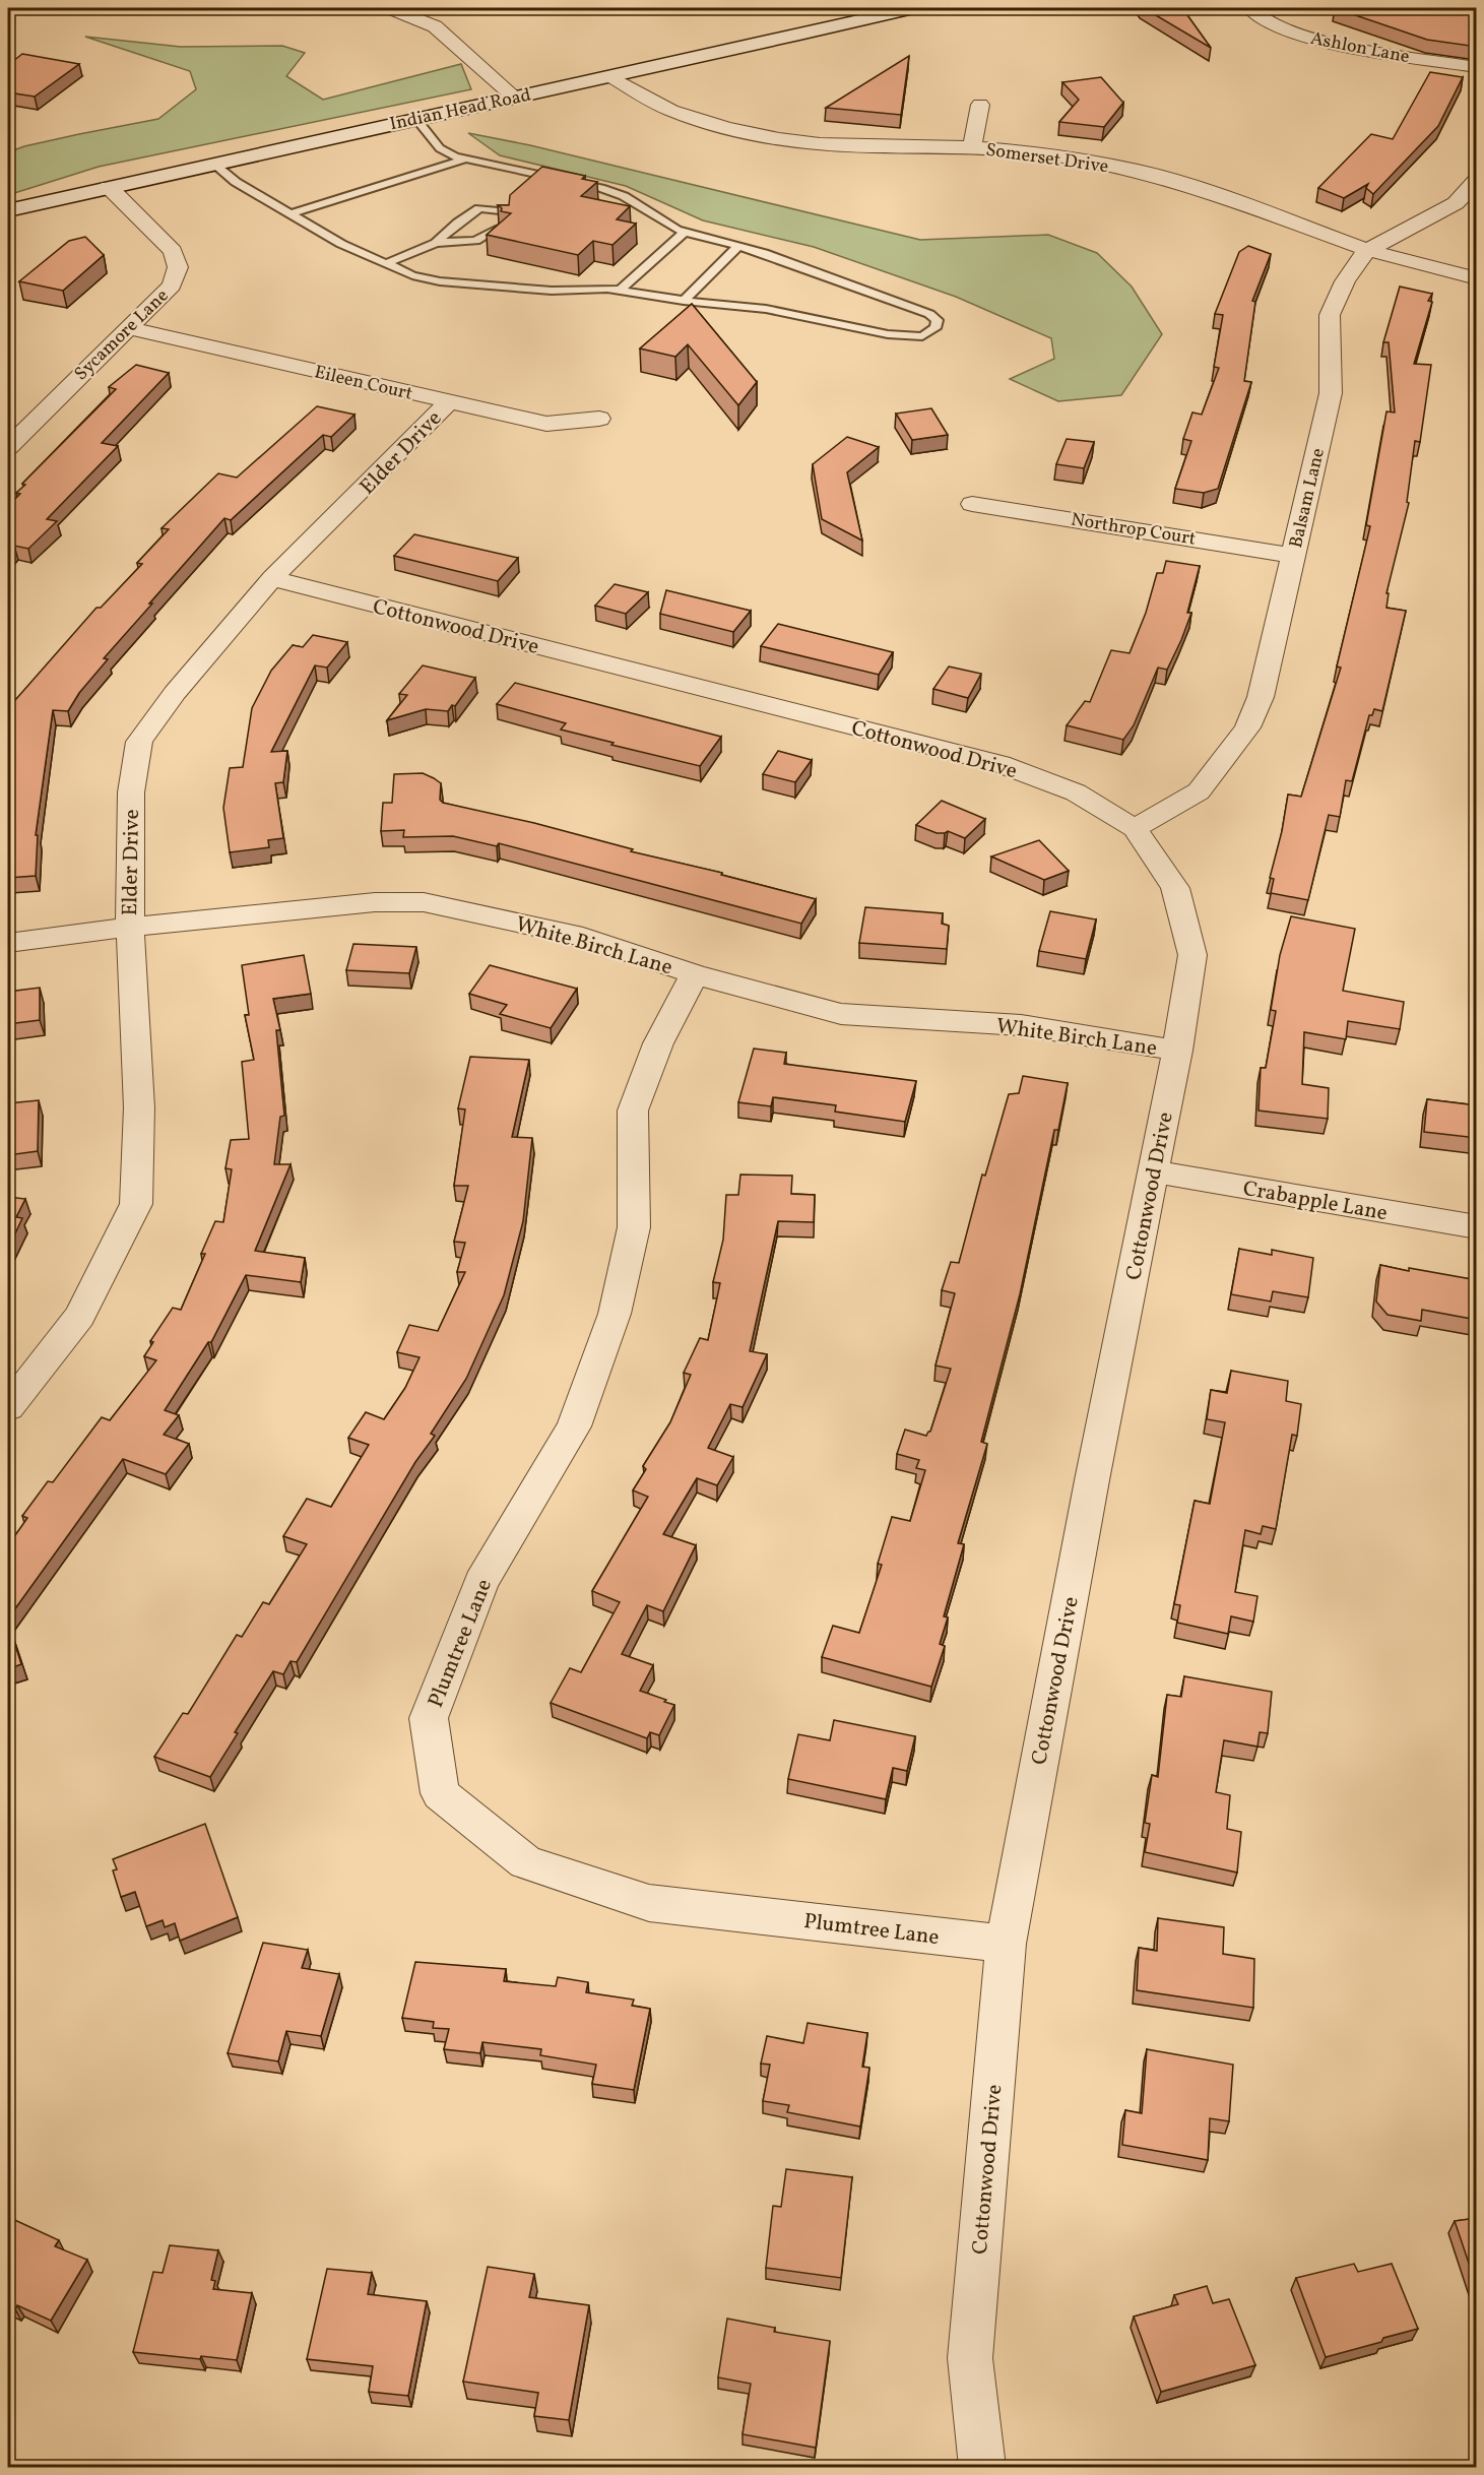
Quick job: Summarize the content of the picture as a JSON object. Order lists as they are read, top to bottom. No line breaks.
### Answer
{"streets":{"main road":["Indian Head Road"],"street":["Ashlon Lane","Somerset Drive","Sycamore Lane","Eileen Court","Elder Drive","Balsam Lane","Northrop Court","Cottonwood Drive","White Birch Lane","Crabapple Lane","Plumtree Lane"]},"crossings":[["Indian Head Road","Somerset Drive"],["Indian Head Road","Sycamore Lane"],["Somerset Drive","Balsam Lane"],["Sycamore Lane","Eileen Court"],["Eileen Court","Elder Drive"],["Elder Drive","Cottonwood Drive"],["Elder Drive","White Birch Lane"],["Balsam Lane","Northrop Court"],["Balsam Lane","Cottonwood Drive"],["Cottonwood Drive","White Birch Lane"],["Cottonwood Drive","Crabapple Lane"],["Cottonwood Drive","Plumtree Lane"],["White Birch Lane","Plumtree Lane"]]}
